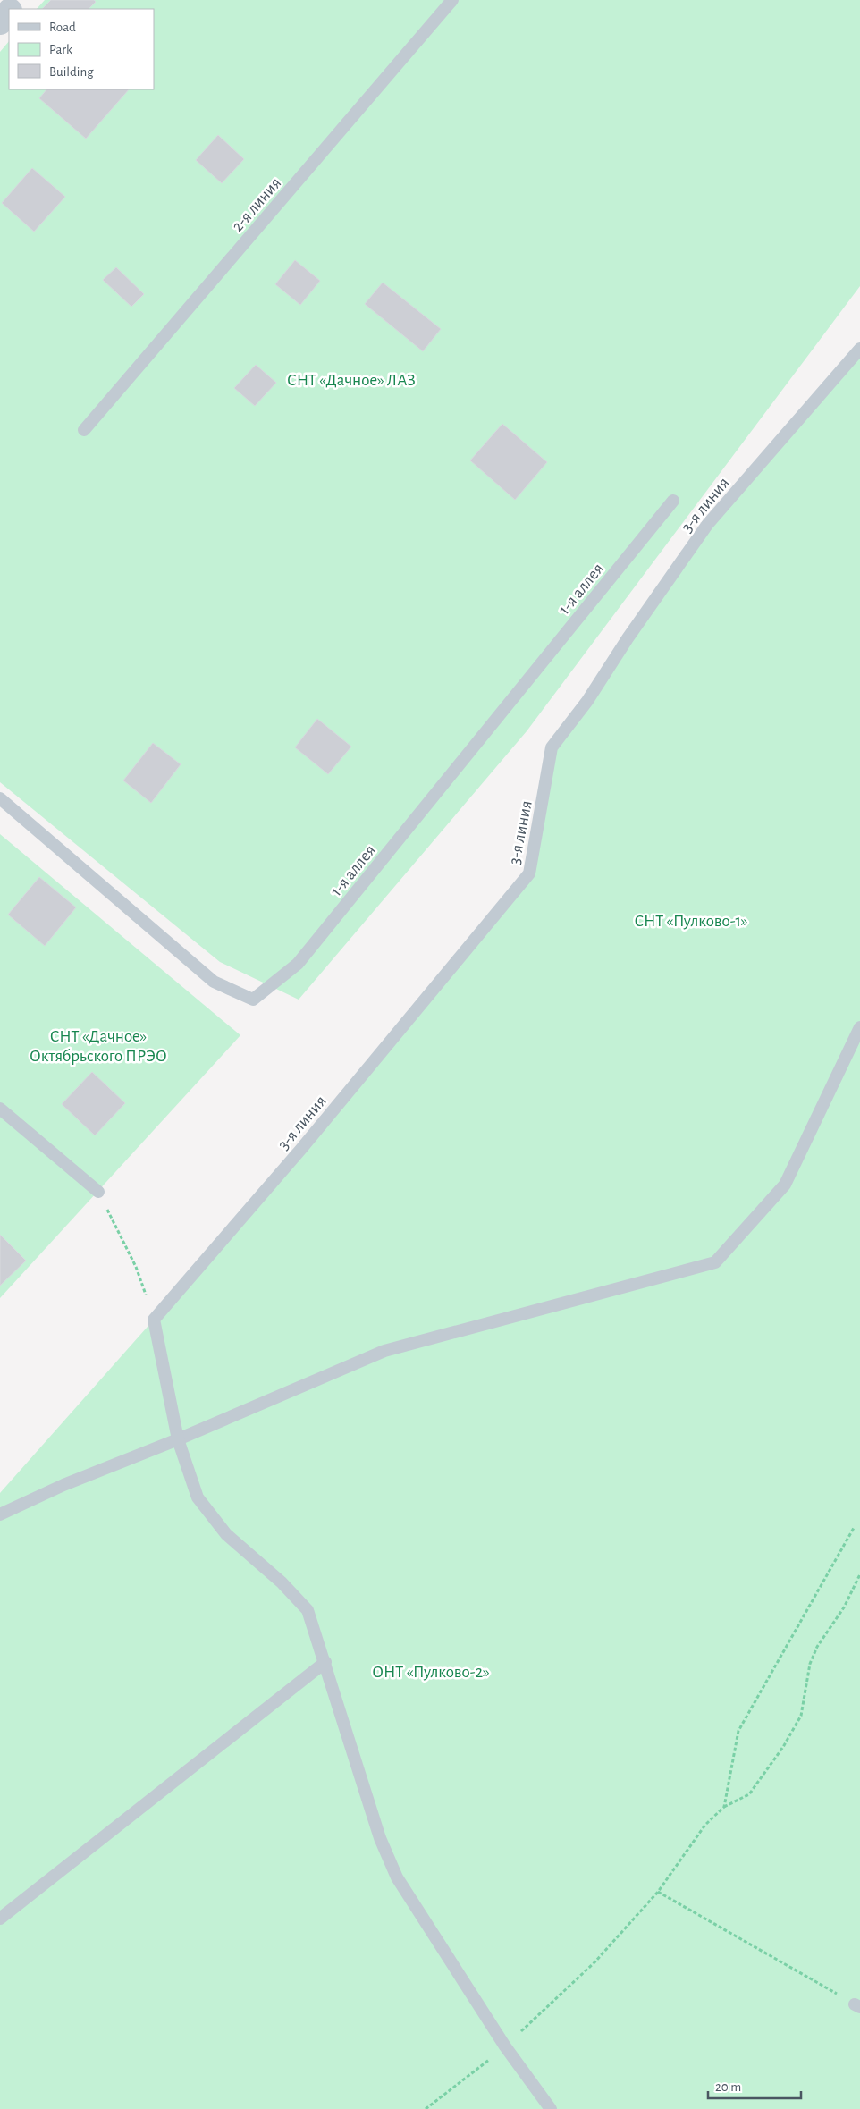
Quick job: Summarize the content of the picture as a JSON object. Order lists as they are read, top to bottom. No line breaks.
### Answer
{"streets":{"lane":["2-я линия","3-я линия","1-я аллея"]},"parks":["СНТ «Дачное» ЛАЗ","СНТ «Пулково-1»","СНТ «Дачное» Октябрьского ПРЭО","ОНТ «Пулково-2»"],"legend":["Road","Park","Building"],"scale_bar":"20 m"}
